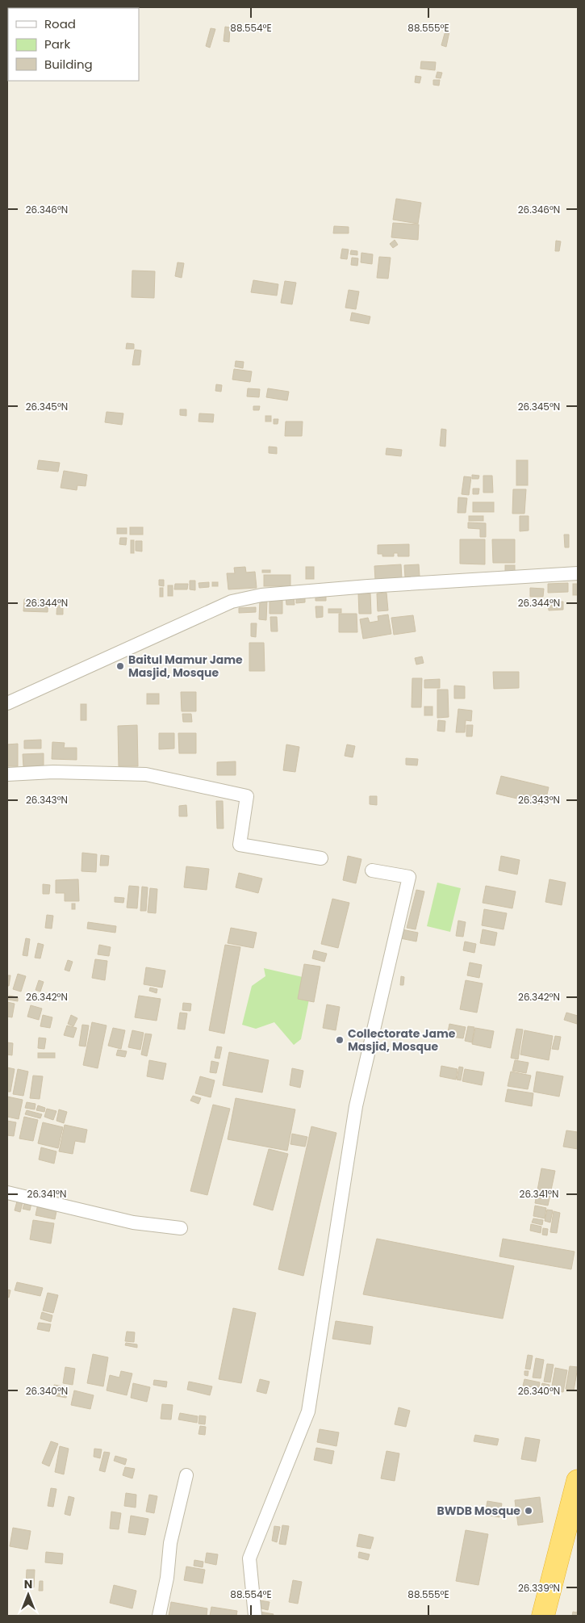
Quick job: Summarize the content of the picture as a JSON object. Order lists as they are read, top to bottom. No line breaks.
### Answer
{"places":["Baitul Mamur Jame Masjid, Mosque","Collectorate Jame Masjid, Mosque","BWDB Mosque"],"legend":["Road","Park","Building"],"north":"top","coordinates":["88.554°E","88.555°E","26.346°N","26.345°N","26.344°N","26.343°N","26.342°N","26.341°N","26.340°N","26.339°N"]}
